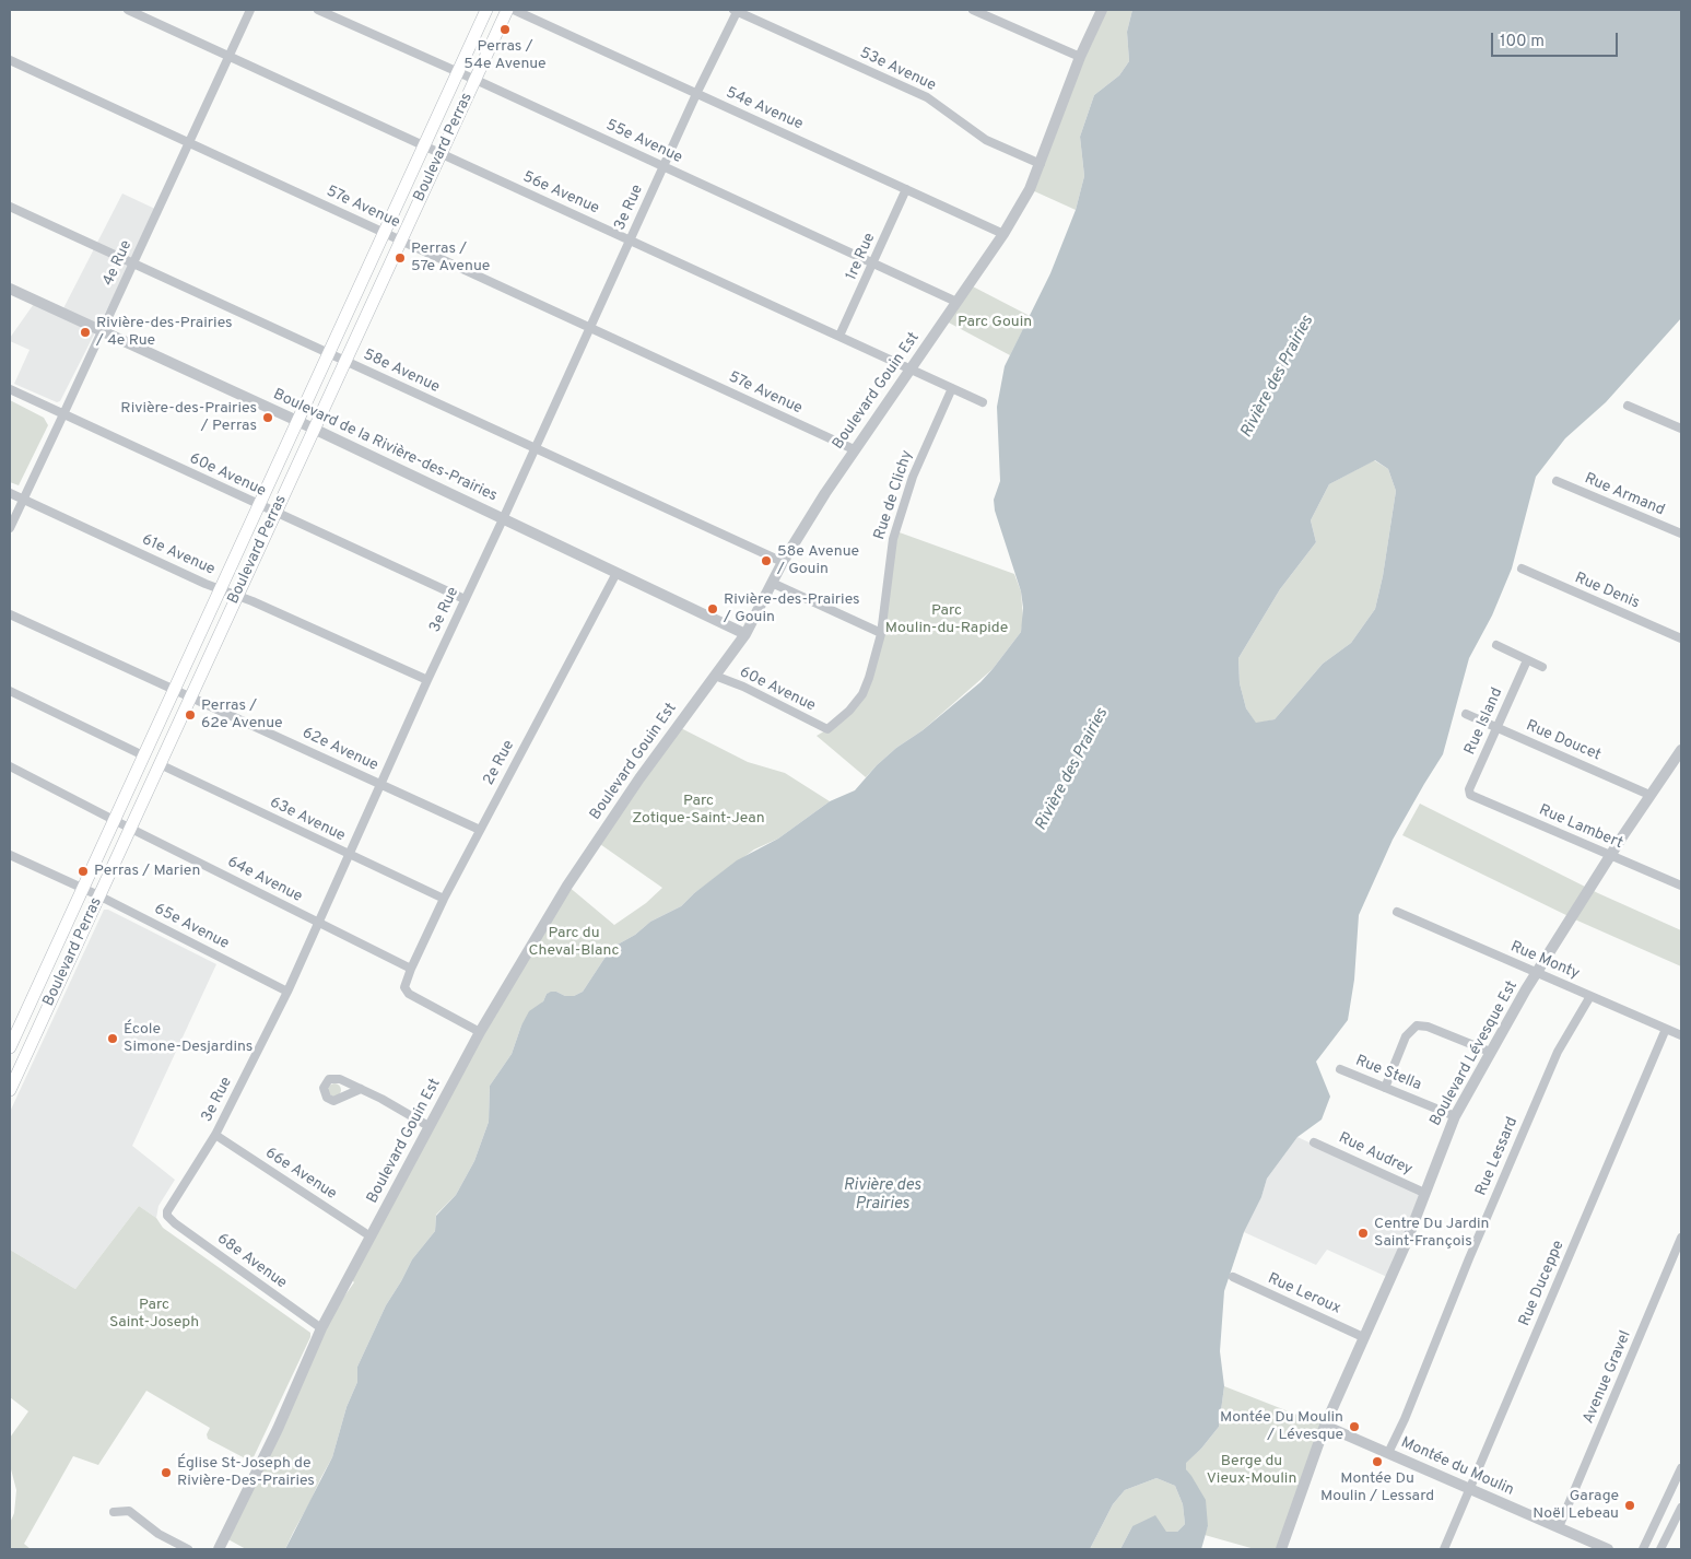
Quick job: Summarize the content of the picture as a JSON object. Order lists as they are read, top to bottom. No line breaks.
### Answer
{"streets":{"main road":["Boulevard Perras"],"street":["53e Avenue","54e Avenue","55e Avenue","56e Avenue","57e Avenue","3e Rue","1re Rue","4e Rue","58e Avenue","Boulevard Gouin Est","Boulevard de la Rivière-des-Prairies","60e Avenue","Rue de Clichy","Rue Armand","61e Avenue","Rue Denis","Rue Island","Rue Doucet","62e Avenue","2e Rue","63e Avenue","Rue Lambert","64e Avenue","65e Avenue","Rue Monty","Boulevard Lévesque Est","Rue Stella","Rue Audrey","Rue Lessard","66e Avenue","68e Avenue","Rue Duceppe","Rue Leroux","Avenue Gravel","Montée du Moulin"]},"crossings":[["53e Avenue","3e Rue"],["53e Avenue","Boulevard Gouin Est"],["54e Avenue","3e Rue"],["54e Avenue","1re Rue"],["54e Avenue","Boulevard Gouin Est"],["55e Avenue","Boulevard Perras"],["55e Avenue","3e Rue"],["55e Avenue","1re Rue"],["55e Avenue","Boulevard Gouin Est"],["Boulevard Perras","56e Avenue"],["Boulevard Perras","57e Avenue"],["Boulevard Perras","58e Avenue"],["Boulevard Perras","Boulevard de la Rivière-des-Prairies"],["Boulevard Perras","60e Avenue"],["Boulevard Perras","61e Avenue"],["Boulevard Perras","62e Avenue"],["Boulevard Perras","63e Avenue"],["Boulevard Perras","64e Avenue"],["Boulevard Perras","65e Avenue"],["56e Avenue","3e Rue"],["56e Avenue","1re Rue"],["56e Avenue","4e Rue"],["56e Avenue","Boulevard Gouin Est"],["56e Avenue","Rue de Clichy"],["57e Avenue","3e Rue"],["57e Avenue","4e Rue"],["57e Avenue","Boulevard Gouin Est"],["3e Rue","58e Avenue"],["3e Rue","Boulevard de la Rivière-des-Prairies"],["3e Rue","60e Avenue"],["3e Rue","61e Avenue"],["3e Rue","62e Avenue"],["3e Rue","63e Avenue"],["3e Rue","64e Avenue"],["3e Rue","65e Avenue"],["3e Rue","66e Avenue"],["3e Rue","68e Avenue"],["4e Rue","58e Avenue"],["4e Rue","Boulevard de la Rivière-des-Prairies"],["4e Rue","60e Avenue"],["4e Rue","61e Avenue"],["58e Avenue","Boulevard Gouin Est"],["Boulevard Gouin Est","Boulevard de la Rivière-des-Prairies"],["Boulevard Gouin Est","60e Avenue"],["Boulevard Gouin Est","66e Avenue"],["Boulevard Gouin Est","68e Avenue"],["Boulevard de la Rivière-des-Prairies","2e Rue"],["60e Avenue","Rue de Clichy"],["Rue Island","Rue Doucet"],["Rue Island","Rue Lambert"],["Rue Doucet","Boulevard Lévesque Est"],["62e Avenue","2e Rue"],["2e Rue","63e Avenue"],["2e Rue","64e Avenue"],["Rue Lambert","Boulevard Lévesque Est"],["Rue Monty","Boulevard Lévesque Est"],["Rue Monty","Rue Lessard"],["Rue Monty","Rue Duceppe"],["Boulevard Lévesque Est","Rue Stella"],["Boulevard Lévesque Est","Rue Audrey"],["Boulevard Lévesque Est","Rue Leroux"],["Boulevard Lévesque Est","Montée du Moulin"],["Rue Lessard","Montée du Moulin"],["Rue Duceppe","Montée du Moulin"],["Avenue Gravel","Montée du Moulin"]],"water":["Rivière des Prairies"],"parks":["Parc Gouin","Parc Moulin-du-Rapide","Parc Zotique-Saint-Jean","Parc du Cheval-Blanc","Parc Saint-Joseph","Berge du Vieux-Moulin"],"places":["Perras / 54e Avenue","Perras / 57e Avenue","Rivière-des-Prairies / 4e Rue","Rivière-des-Prairies / Perras","58e Avenue / Gouin","Rivière-des-Prairies / Gouin","Perras / 62e Avenue","Perras / Marien","École Simone-Desjardins","Centre Du Jardin Saint-François","Montée Du Moulin / Lévesque","Montée Du Moulin / Lessard","Église St-Joseph de Rivière-Des-Prairies","Garage Noël Lebeau"],"scale_bar":"100 m"}
